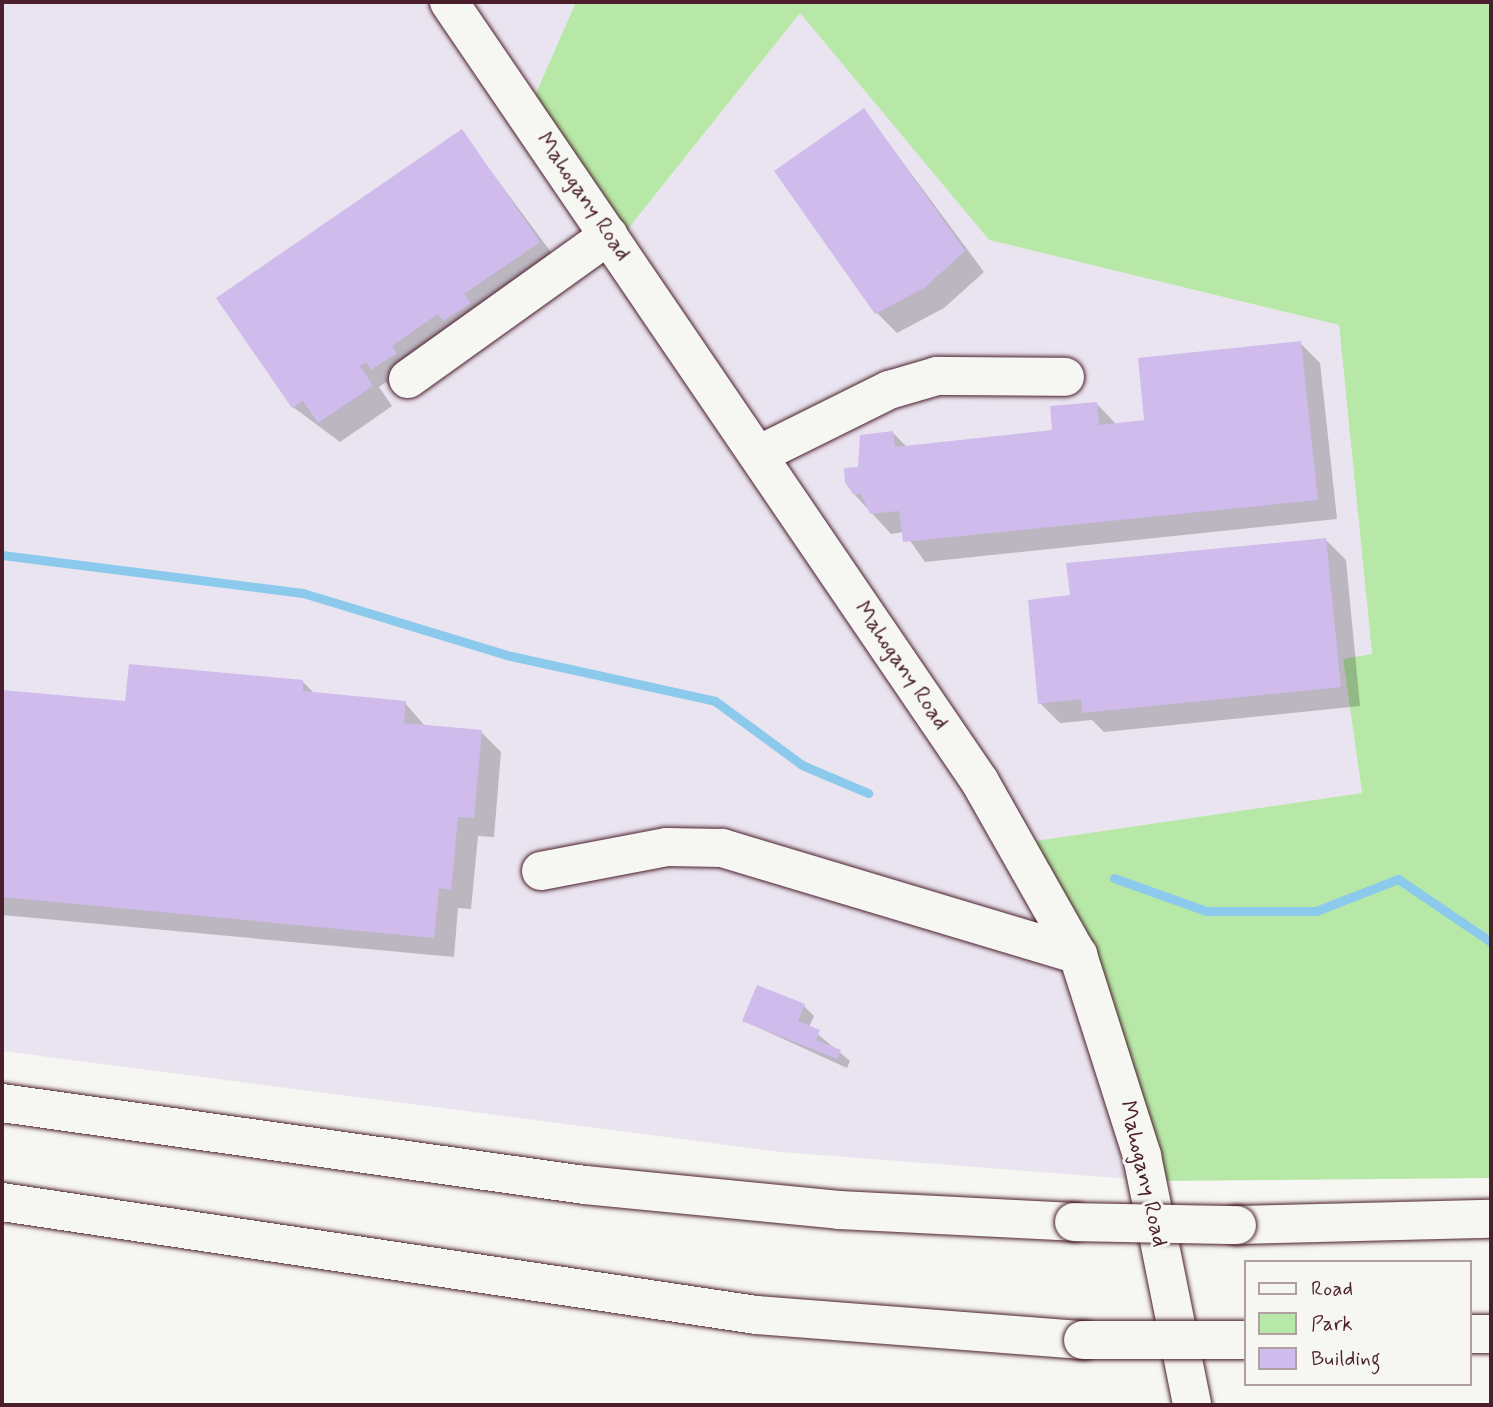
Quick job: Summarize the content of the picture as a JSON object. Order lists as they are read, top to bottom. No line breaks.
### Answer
{"streets":{"main road":["Mahogany Road"]},"legend":["Road","Park","Building"]}
